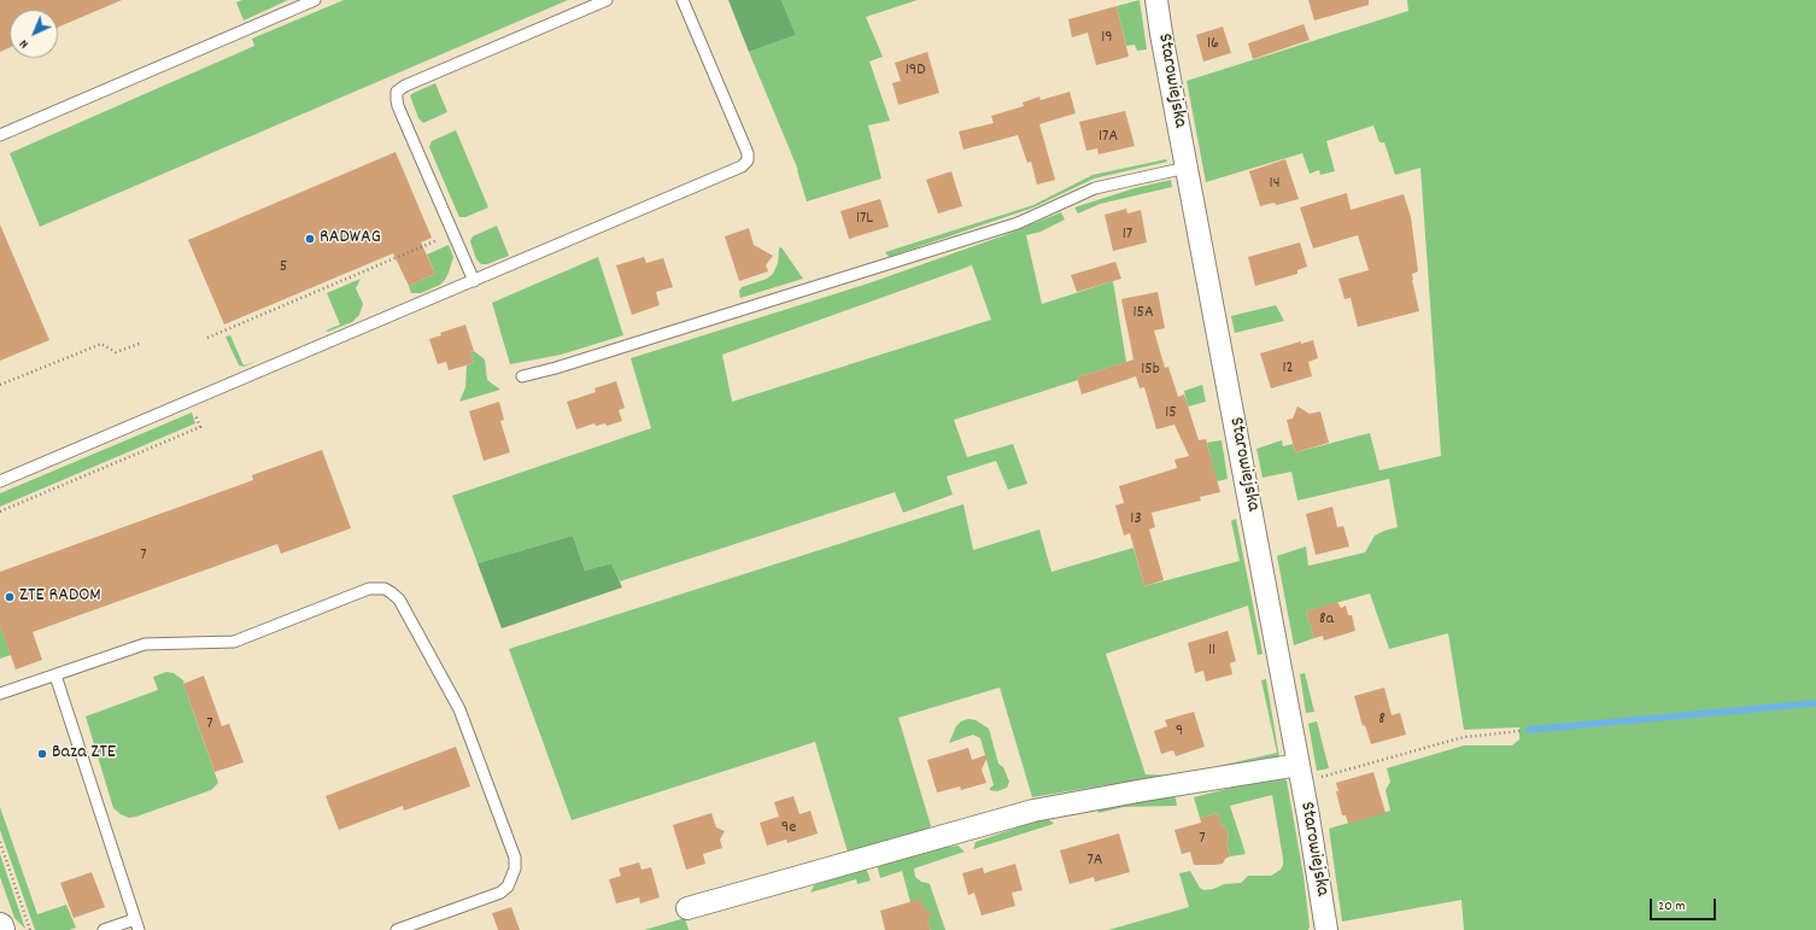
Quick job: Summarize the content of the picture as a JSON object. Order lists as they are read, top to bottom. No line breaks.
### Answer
{"streets":{"street":["Starowiejska"]},"places":["RADWAG","ZTE RADOM","Baza ZTE"],"house_numbers":["19","16","19D","17A","14","17L","17","5","15A","12","15b","15","13","7","8a","11","8","7","9","9e","7","7A"],"scale_bar":"20 m","north":"bottom left"}
